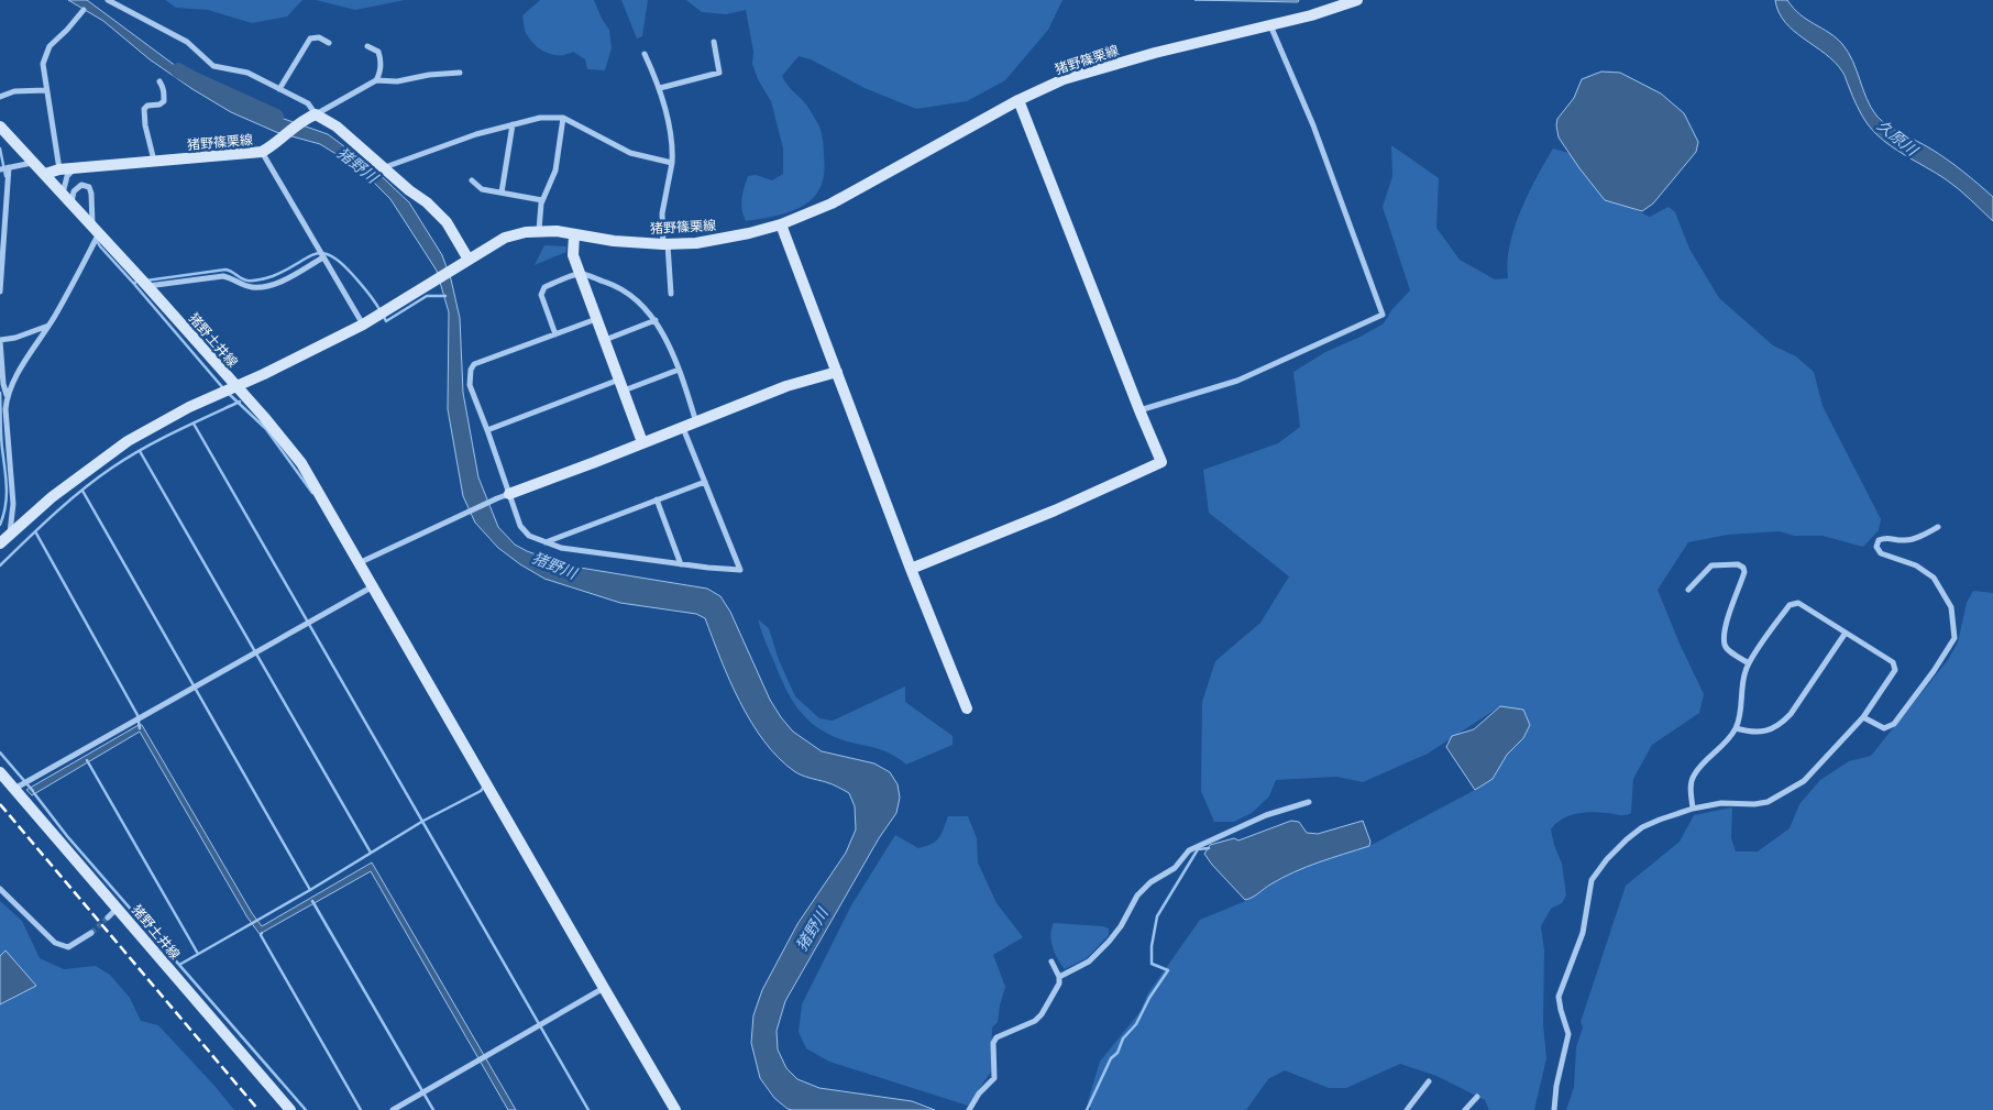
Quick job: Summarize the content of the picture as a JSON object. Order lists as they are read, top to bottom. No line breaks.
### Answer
{"streets":{"street":["猪野篠栗線","猪野土井線"]},"crossings":[["猪野篠栗線","猪野土井線"]],"water":["久原川","猪野川"]}
